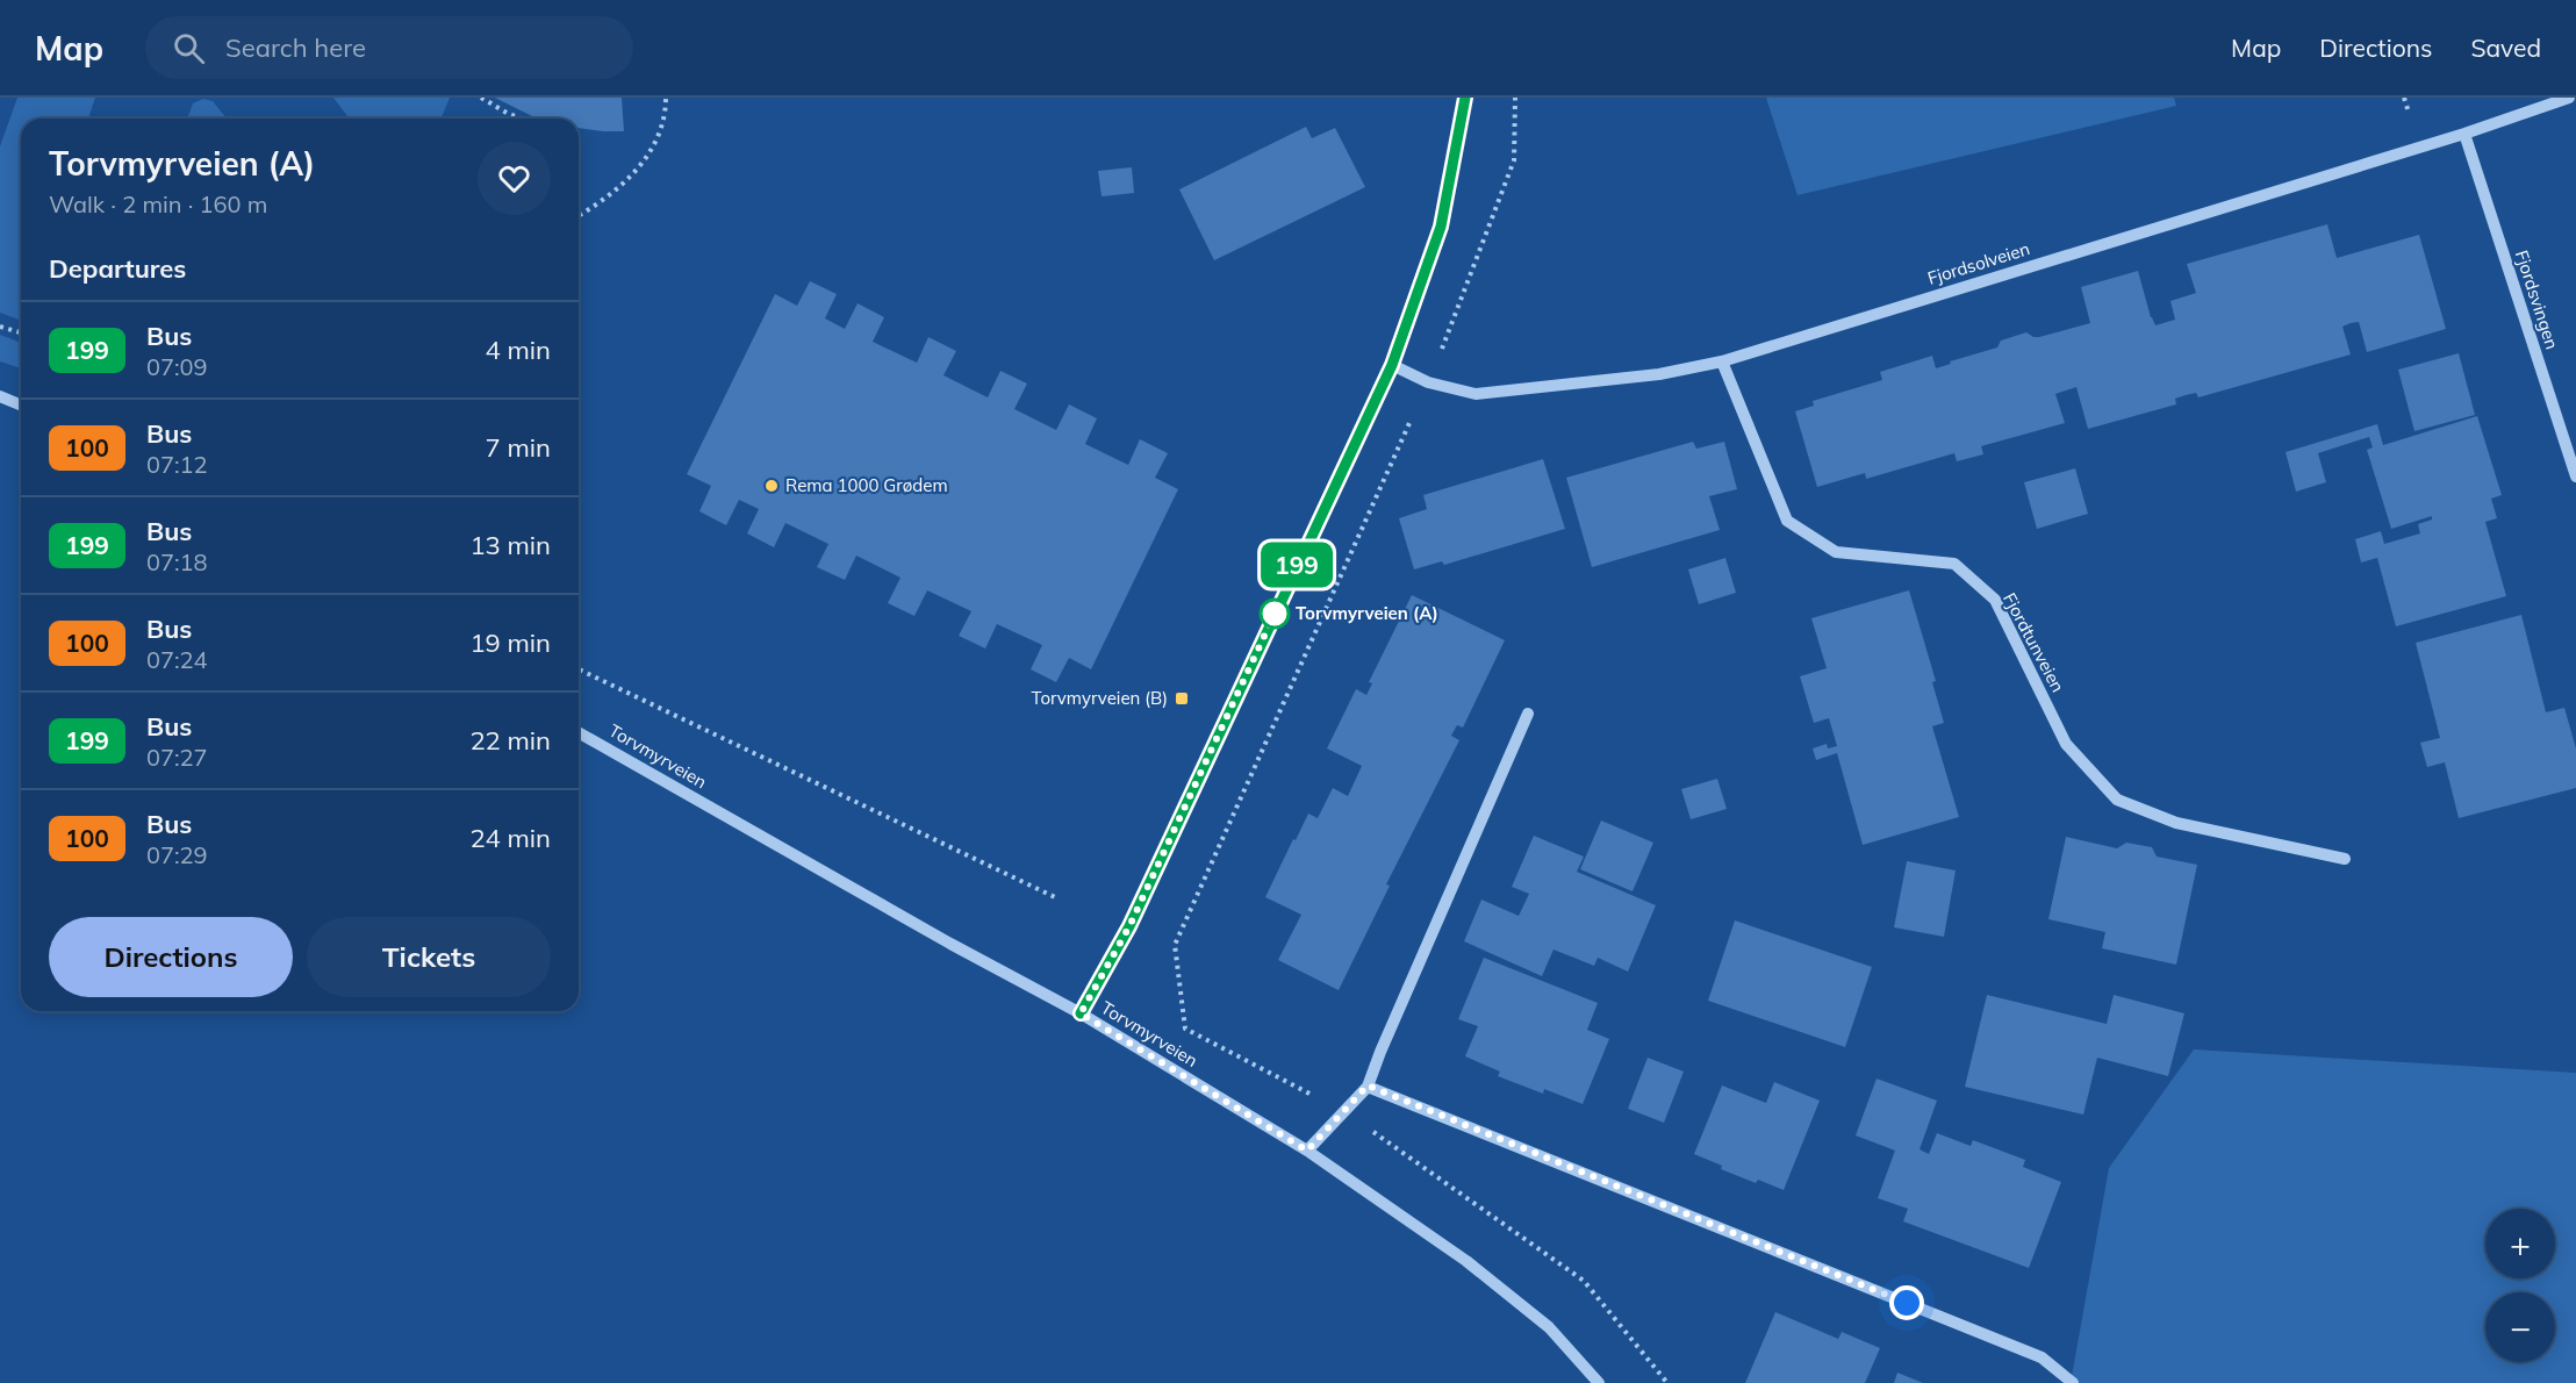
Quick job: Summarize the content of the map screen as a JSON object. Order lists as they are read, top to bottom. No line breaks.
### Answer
{"streets":{"street":["Fjordsolveien","Fjordsvingen","Fjordtunveien","Torvmyrveien"]},"crossings":[["Fjordsolveien","Fjordsvingen"],["Fjordsolveien","Fjordtunveien"]],"places":{"other":["Rema 1000 Grødem","Torvmyrveien (A)"],"transit":["Torvmyrveien (B)"]},"lines":["bus line 199"],"page":{"header":"Map","search":"Search here","nav":["Map","Directions","Saved"],"on_map":"199","heading":[["Torvmyrveien (A)","Walk · 2 min · 160 m"],"Departures"],"list":[{"mark":"199","name":"Bus","note":"07:09","value":"4 min"},{"mark":"100","name":"Bus","note":"07:12","value":"7 min"},{"mark":"199","name":"Bus","note":"07:18","value":"13 min"},{"mark":"100","name":"Bus","note":"07:24","value":"19 min"},{"mark":"199","name":"Bus","note":"07:27","value":"22 min"},{"mark":"100","name":"Bus","note":"07:29","value":"24 min"}],"buttons":["Directions","Tickets"],"map_buttons":["+","−"]}}
